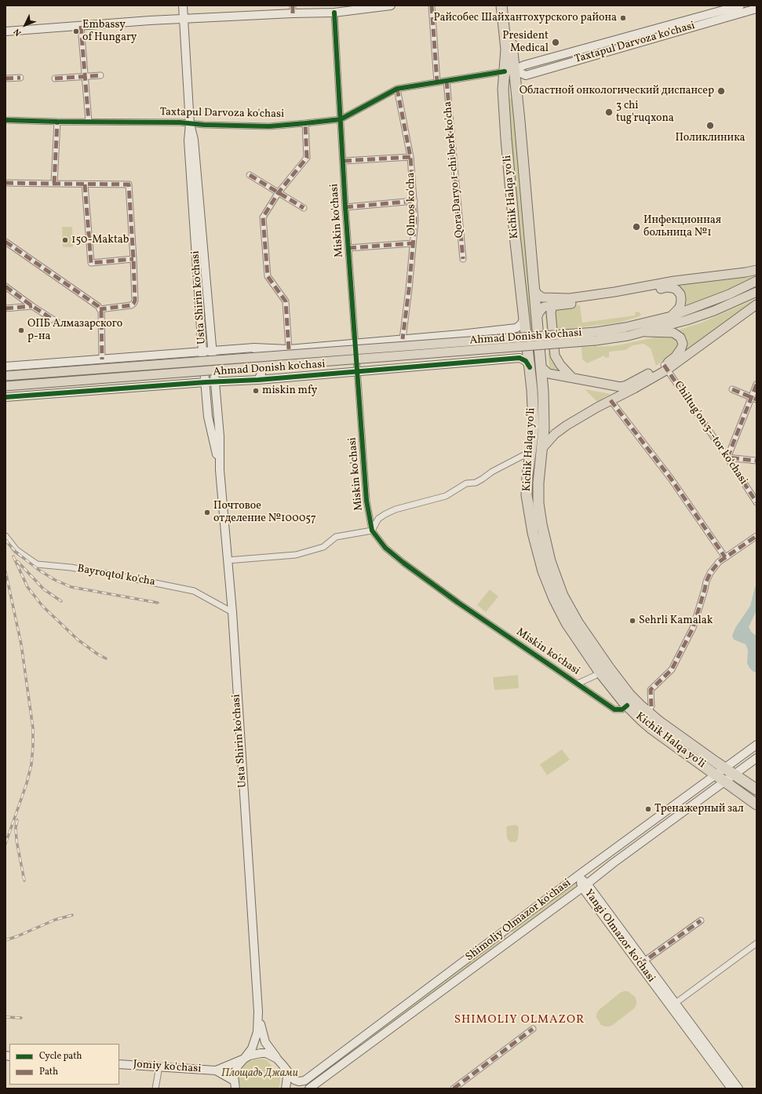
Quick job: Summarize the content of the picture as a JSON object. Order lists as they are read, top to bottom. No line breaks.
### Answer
{"streets":{"highway":["Kichik Halqa yo'li"],"main road":["Taxtapul Darvoza ko'chasi","Usta Shirin ko'chasi","Ahmad Donish ko'chasi","Shimoliy Olmazor ko'chasi","Yangi Olmazor ko'chasi","Jomiy ko'chasi"],"street":["Qora Daryo 1-chi berk ko'cha","Olmos ko'cha","Miskin ko'chasi","Chiltug'on 3--tor koʻchasi","Bayroqtol ko'cha"]},"crossings":[["Taxtapul Darvoza ko'chasi","Qora Daryo 1-chi berk ko'cha"],["Taxtapul Darvoza ko'chasi","Kichik Halqa yo'li"],["Taxtapul Darvoza ko'chasi","Olmos ko'cha"],["Taxtapul Darvoza ko'chasi","Miskin ko'chasi"],["Taxtapul Darvoza ko'chasi","Usta Shirin ko'chasi"],["Kichik Halqa yo'li","Miskin ko'chasi"],["Kichik Halqa yo'li","Ahmad Donish ko'chasi"],["Kichik Halqa yo'li","Shimoliy Olmazor ko'chasi"],["Olmos ko'cha","Ahmad Donish ko'chasi"],["Miskin ko'chasi","Ahmad Donish ko'chasi"],["Usta Shirin ko'chasi","Ahmad Donish ko'chasi"],["Usta Shirin ko'chasi","Bayroqtol ko'cha"],["Usta Shirin ko'chasi","Shimoliy Olmazor ko'chasi"],["Shimoliy Olmazor ko'chasi","Yangi Olmazor ko'chasi"]],"districts":["SHIMOLIY OLMAZOR"],"parks":["Площадь Джами"],"places":["Райсобес Шайхантохурского района","Embassy of Hungary","President Medical","Областной онкологический диспансер","3 chi tug'ruqxona","Поликлиника","Инфекционная больница №1","150-Maktab","ОПБ Алмазарского р-на","miskin mfy","Почтовое отделение №100057","Sehrli Kamalak","Тренажерный зал"],"legend":["Cycle path","Path"],"north":"bottom left"}
